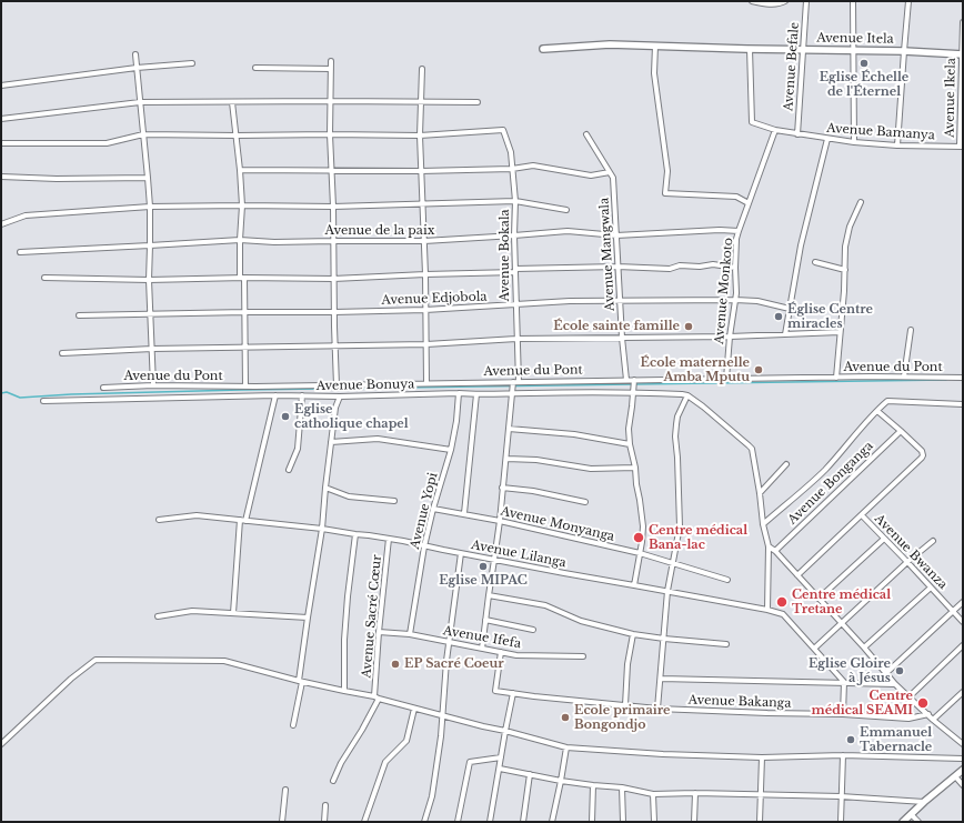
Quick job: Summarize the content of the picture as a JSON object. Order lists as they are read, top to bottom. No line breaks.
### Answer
{"streets":{"street":["Avenue Itela","Avenue Befale","Avenue Ikela","Avenue Bamanya","Avenue de la paix","Avenue Mangwala","Avenue Bokala","Avenue Monkoto","Avenue Edjobola","Avenue du Pont","Avenue Bonuya","Avenue Bonganga","Avenue Yopi","Avenue Monyanga","Avenue Bwanza","Avenue Lilanga","Avenue Sacré Cœur","Avenue Ifefa","Avenue Bakanga"]},"crossings":[["Avenue Itela","Avenue Befale"],["Avenue Itela","Avenue Ikela"],["Avenue Itela","Avenue Bamanya"],["Avenue Befale","Avenue Bamanya"],["Avenue Ikela","Avenue Bamanya"],["Avenue Bamanya","Avenue Monkoto"],["Avenue de la paix","Avenue Mangwala"],["Avenue de la paix","Avenue Bokala"],["Avenue de la paix","Avenue Monkoto"],["Avenue Mangwala","Avenue Edjobola"],["Avenue Mangwala","Avenue du Pont"],["Avenue Bokala","Avenue Edjobola"],["Avenue Bokala","Avenue du Pont"],["Avenue Bokala","Avenue Bonuya"],["Avenue Bokala","Avenue Monyanga"],["Avenue Bokala","Avenue Lilanga"],["Avenue Bokala","Avenue Ifefa"],["Avenue Monkoto","Avenue Edjobola"],["Avenue Monkoto","Avenue du Pont"],["Avenue du Pont","Avenue Bonuya"],["Avenue Bonuya","Avenue Yopi"],["Avenue Yopi","Avenue Monyanga"],["Avenue Yopi","Avenue Lilanga"],["Avenue Yopi","Avenue Ifefa"],["Avenue Lilanga","Avenue Sacré Cœur"],["Avenue Sacré Cœur","Avenue Ifefa"],["Avenue Ifefa","Avenue Bakanga"]],"places":["Eglise Échelle de l'Éternel","Église Centre miracles","École sainte famille","École maternelle Amba Mputu","Eglise catholique chapel","Centre médical Bana-lac","Eglise MIPAC","Centre médical Tretane","EP Sacré Coeur","Eglise Gloire à Jésus","Centre médical SEAMI","Ecole primaire Bongondjo","Emmanuel Tabernacle"]}
